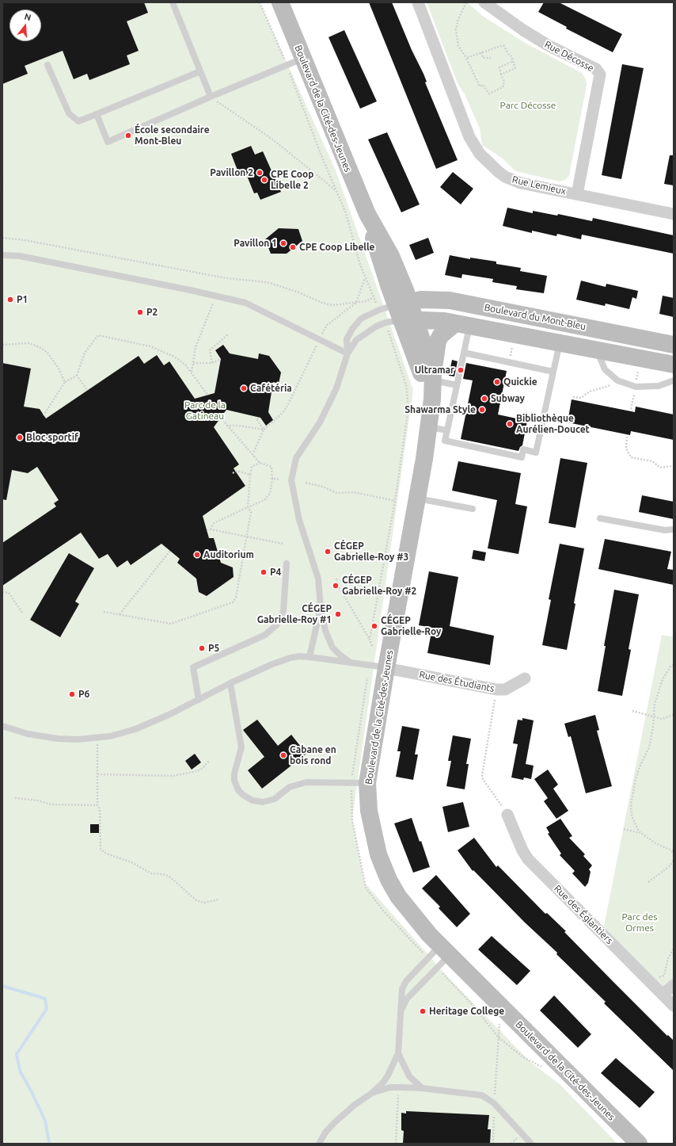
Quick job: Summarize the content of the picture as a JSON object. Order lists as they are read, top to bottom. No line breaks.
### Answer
{"streets":{"street":["Rue Décosse","Boulevard de la Cité-des-Jeunes","Rue Lemieux","Boulevard du Mont-Bleu","Rue des Étudiants","Rue des Églantiers"]},"crossings":[["Rue Décosse","Rue Lemieux"],["Boulevard de la Cité-des-Jeunes","Boulevard du Mont-Bleu"],["Boulevard de la Cité-des-Jeunes","Rue des Étudiants"]],"parks":["Parc Décosse","Parc de la Gatineau","Parc des Ormes"],"places":["École secondaire Mont-Bleu","Pavillon 2","CPE Coop Libelle 2","Pavillon 1","CPE Coop Libelle","P1","P2","Ultramar","Quickie","Cafétéria","Subway","Shawarma Style","Bibliothèque Aurélien-Doucet","Bloc sportif","CÉGEP Gabrielle-Roy #3","Auditorium","P4","CÉGEP Gabrielle-Roy #2","CÉGEP Gabrielle-Roy #1","CÉGEP Gabrielle-Roy","P5","P6","Cabane en bois rond","Heritage College"],"north":"top"}
